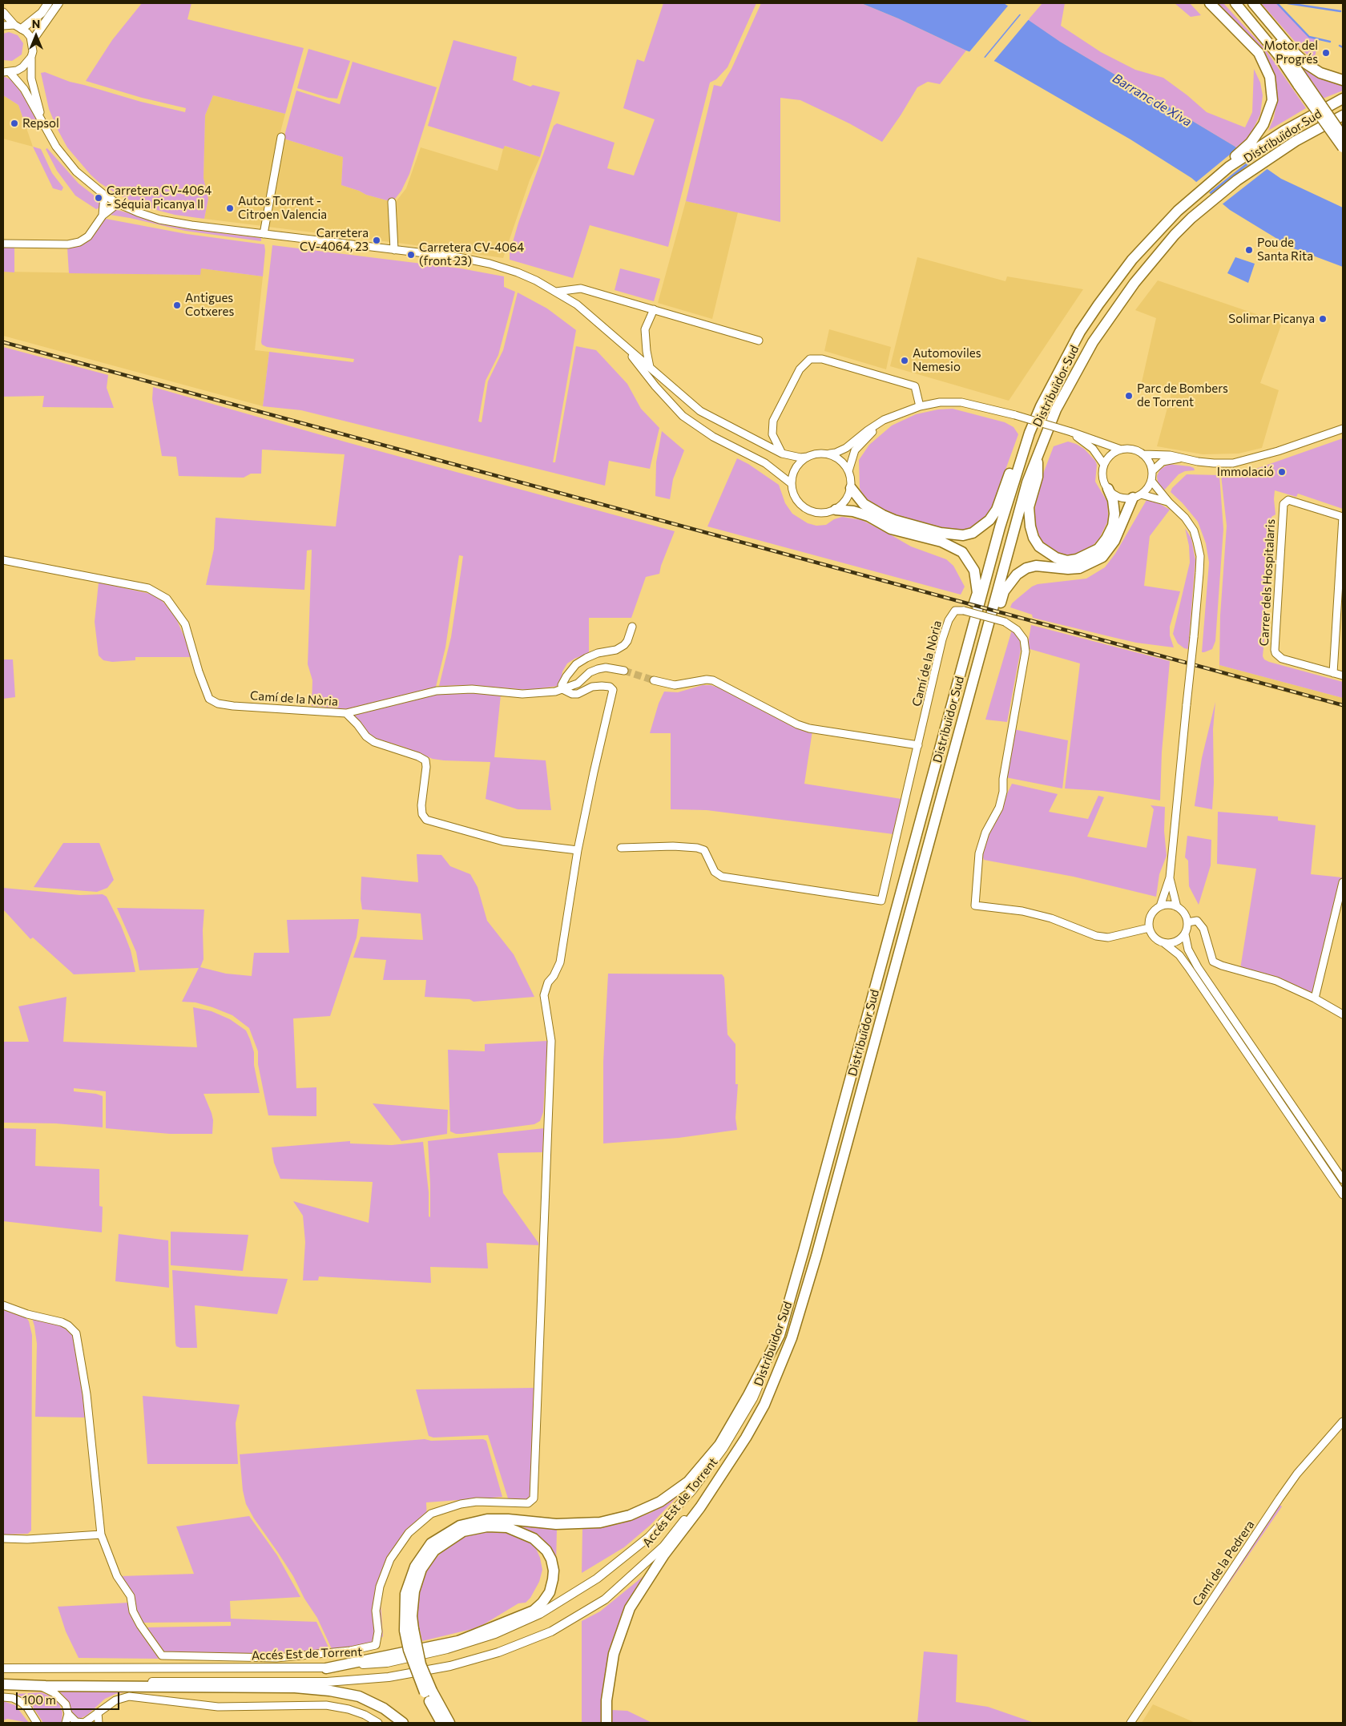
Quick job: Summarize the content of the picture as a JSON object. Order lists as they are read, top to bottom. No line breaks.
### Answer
{"streets":{"highway":["Distribuïdor Sud"],"main road":["Accés Est de Torrent"],"street":["Carrer dels Hospitalaris","Camí de la Nòria","Camí de la Pedrera"]},"crossings":[["Distribuïdor Sud","Accés Est de Torrent"]],"water":["Barranc de Xiva"],"places":["Motor del Progrés","Repsol","Carretera CV-4064 - Séquia Picanya II","Autos Torrent - Citroen Valencia","Carretera CV-4064, 23","Pou de Santa Rita","Carretera CV-4064 (front 23)","Antigues Cotxeres","Solimar Picanya","Automoviles Nemesio","Parc de Bombers de Torrent","Immolació"],"scale_bar":"100 m","north":"top"}
